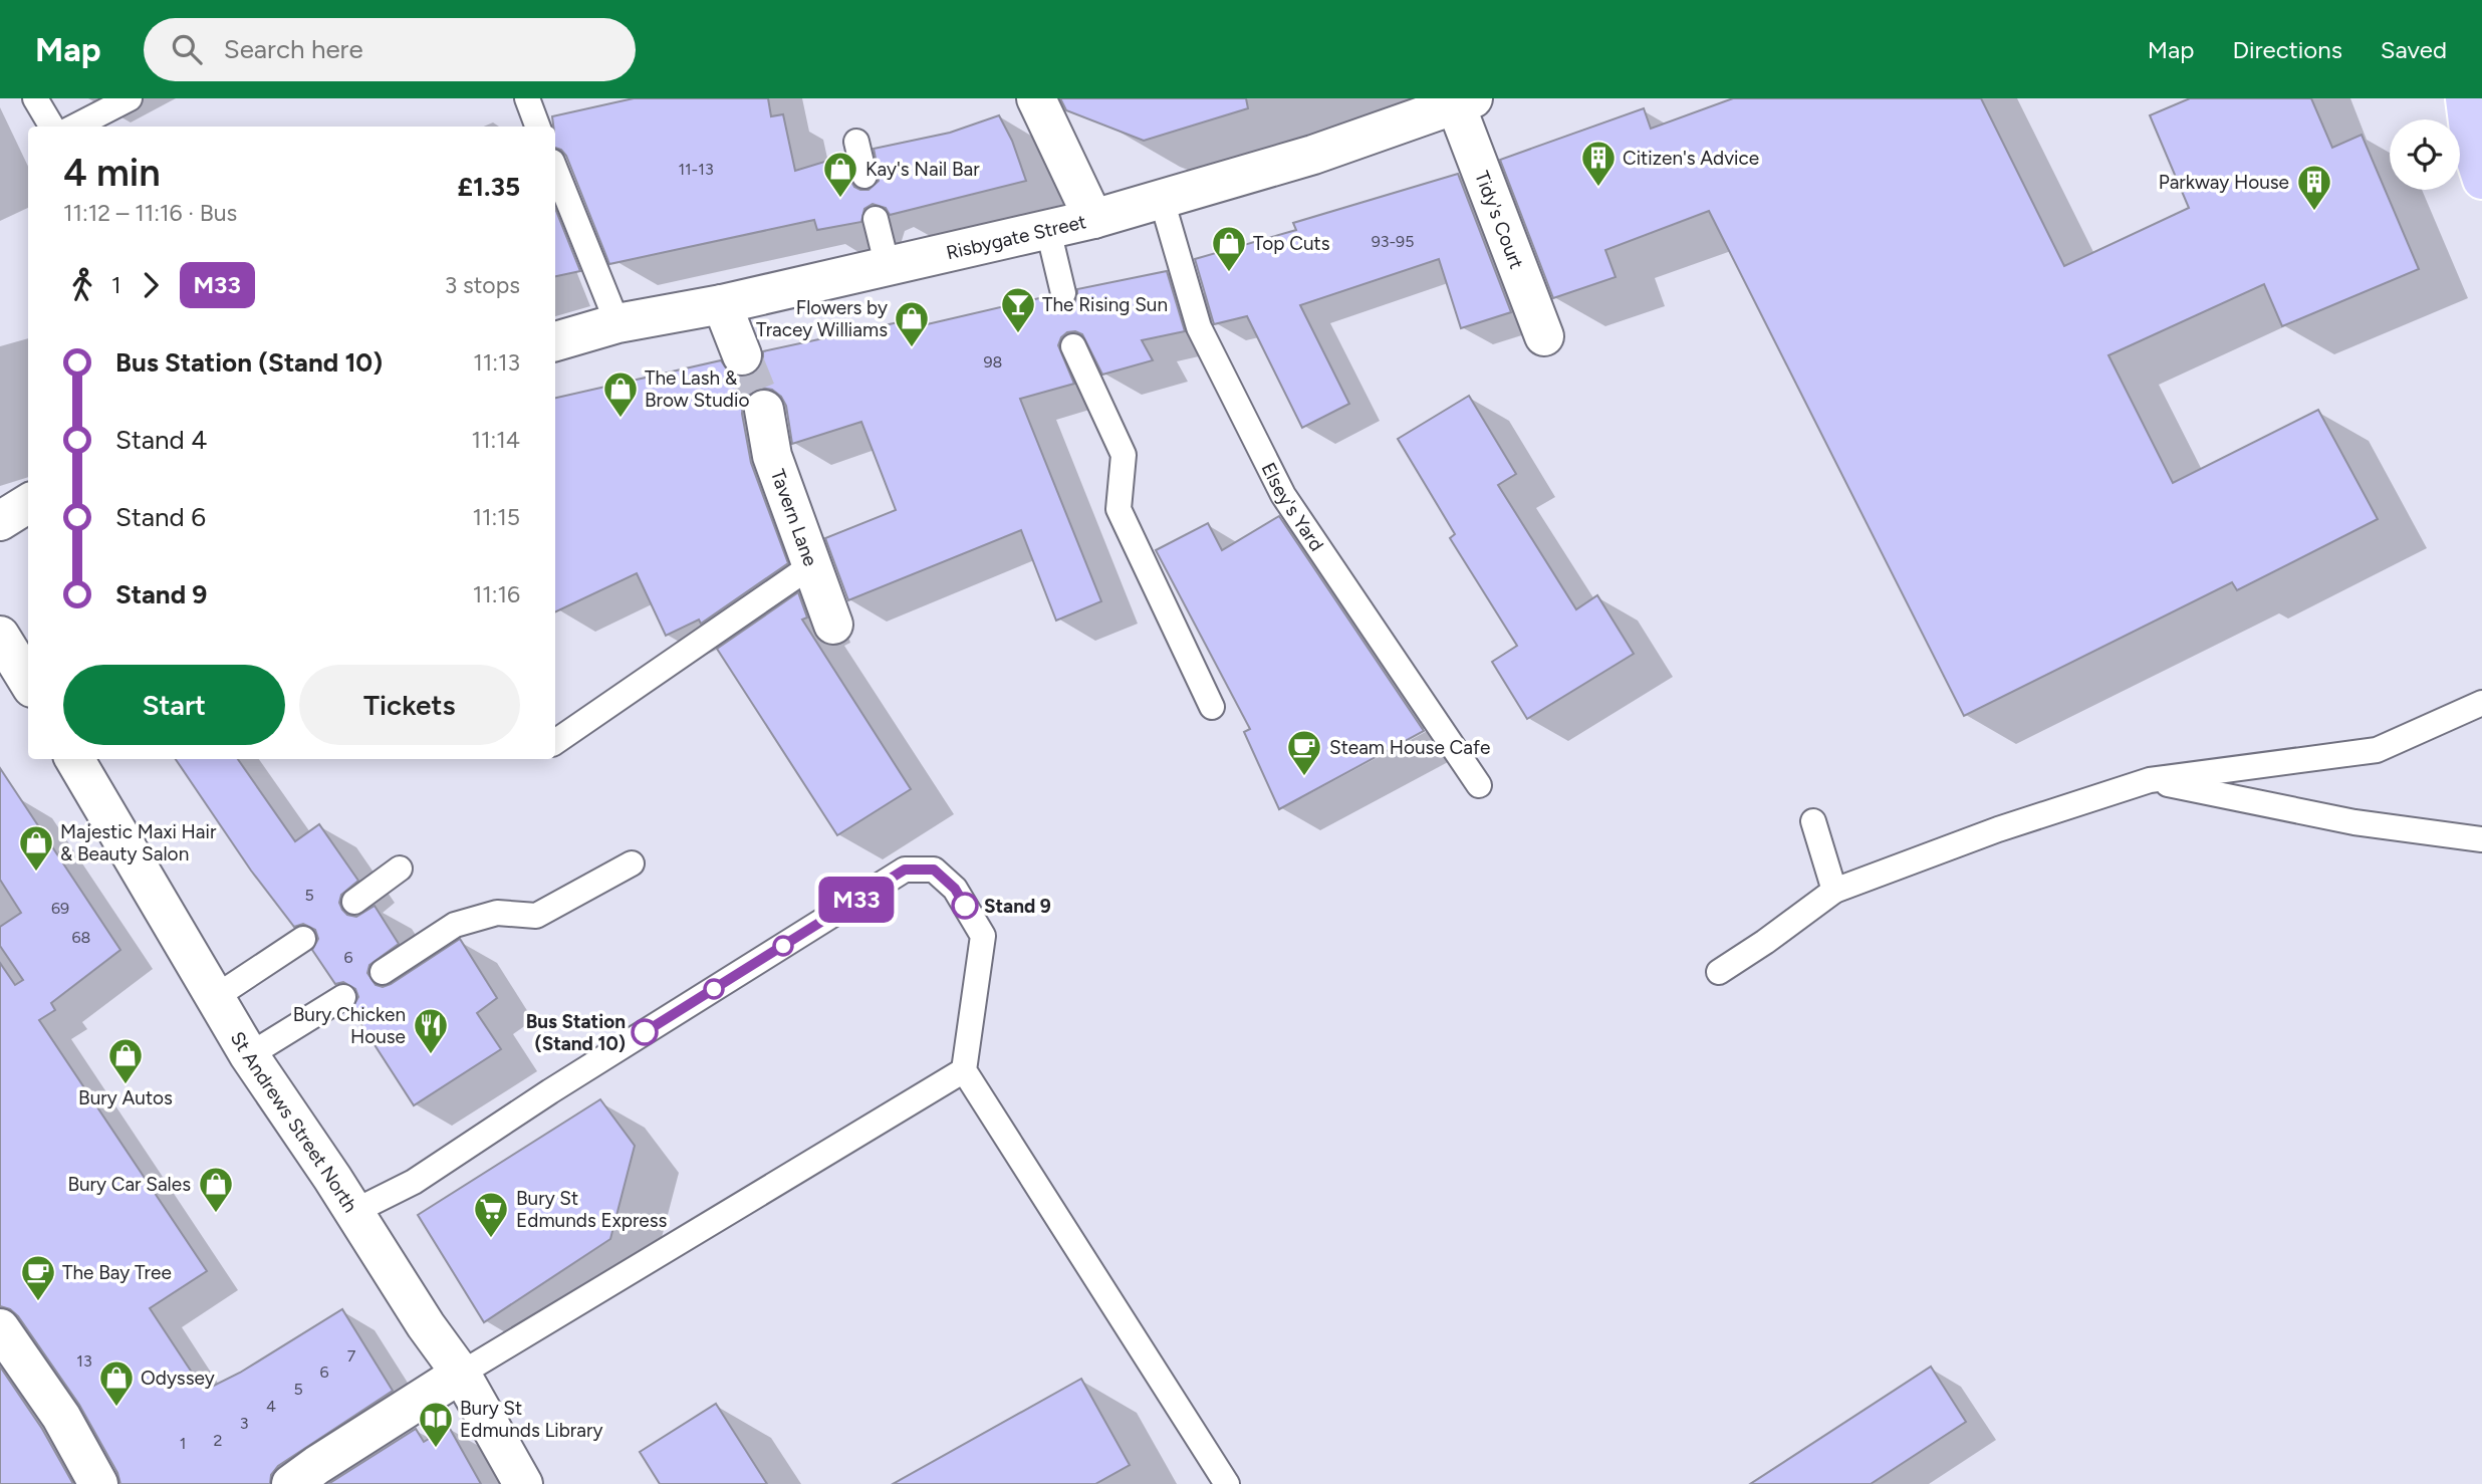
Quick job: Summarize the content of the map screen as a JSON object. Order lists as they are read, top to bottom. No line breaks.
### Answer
{"streets":{"street":["Tidy's Court","Risbygate Street","Tavern Lane","St Andrews Street North"],"lane":["Elsey's Yard"]},"crossings":[["Tidy's Court","Risbygate Street"],["Risbygate Street","Elsey's Yard"]],"places":{"building":["Citizen's Advice","Parkway House"],"shop":["Kay's Nail Bar","Top Cuts","Flowers by Tracey Williams","The Lash & Brow Studio","Majestic Maxi Hair & Beauty Salon","Bury Autos","Bury Car Sales","Odyssey"],"bar":["The Rising Sun"],"cafe":["Steam House Cafe","The Bay Tree"],"other":["Stand 9","Bus Station (Stand 10)"],"restaurant":["Bury Chicken House"],"supermarket":["Bury St Edmunds Express"],"library":["Bury St Edmunds Library"]},"lines":["bus line M33"],"house_numbers":["11-13","93-95","98","5","69","68","6","7","13","6","5","4","3","2","1"],"page":{"header":"Map","search":"Search here","nav":["Map","Directions","Saved"],"on_map":"M33","heading":["4 min","11:12 – 11:16 · Bus","£1.35"],"legs":["1","M33","3 stops"],"list":[{"name":"Bus Station (Stand 10)","value":"11:13"},{"name":"Stand 4","value":"11:14"},{"name":"Stand 6","value":"11:15"},{"name":"Stand 9","value":"11:16"}],"buttons":["Start","Tickets"]}}
